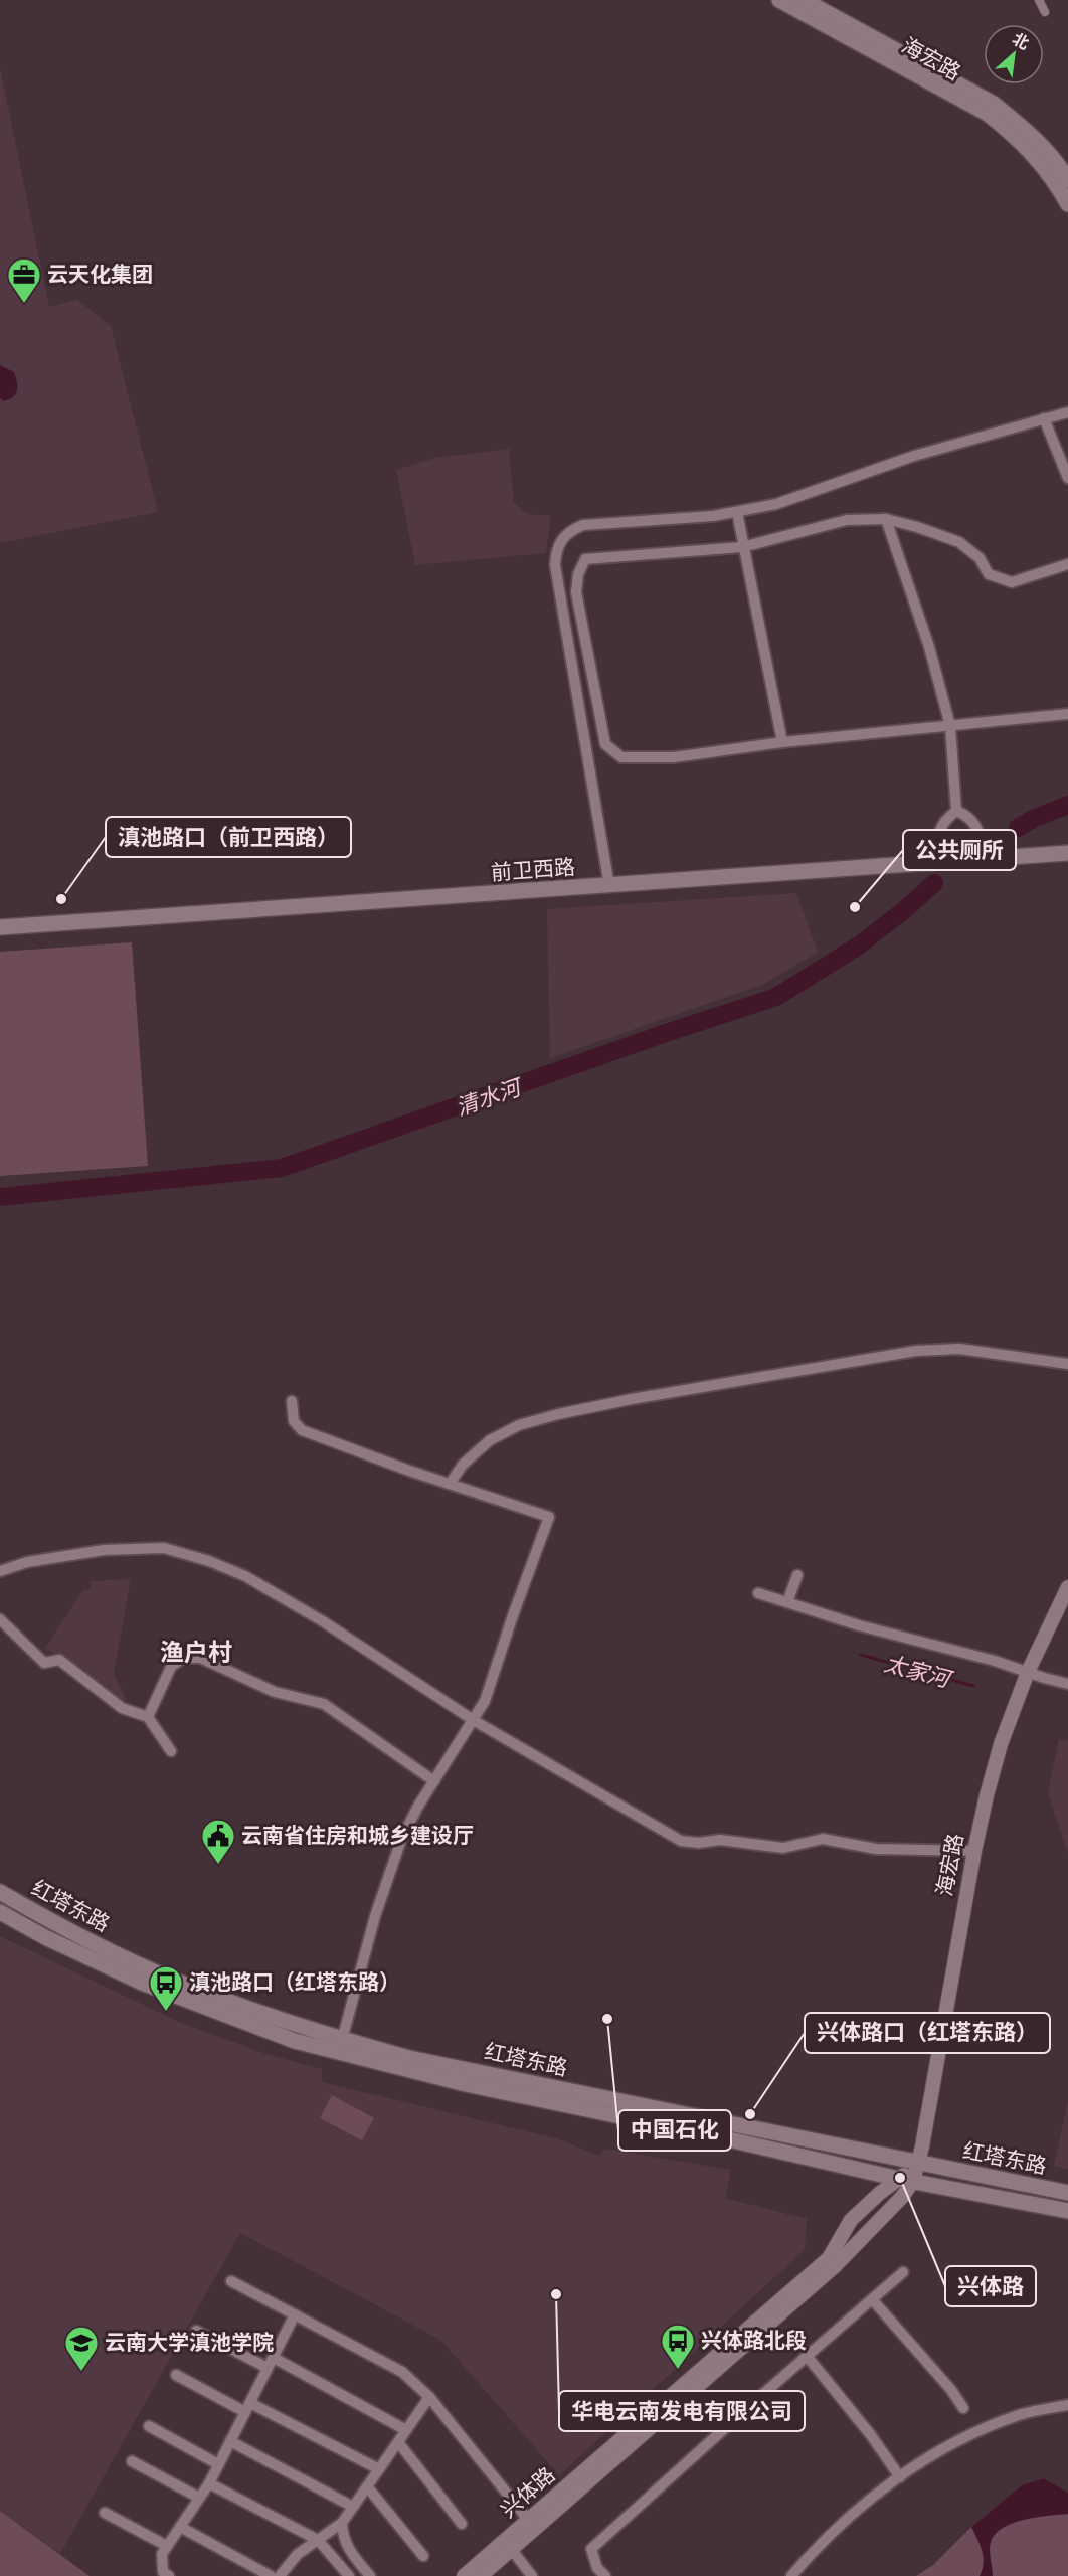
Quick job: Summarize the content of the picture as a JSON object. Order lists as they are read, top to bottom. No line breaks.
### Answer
{"streets":{"main road":["海宏路","前卫西路","红塔东路"],"street":["兴体路"]},"crossings":[["海宏路","红塔东路"],["红塔东路","兴体路"]],"districts":["渔户村"],"water":["清水河","太家河"],"places":{"office":["云天化集团"],"other":["滇池路口（前卫西路）","公共厕所","中国石化","兴体路口（红塔东路）","兴体路","华电云南发电有限公司"],"public building":["云南省住房和城乡建设厅"],"bus stop":["滇池路口（红塔东路）","兴体路北段"],"school or university":["云南大学滇池学院"]},"north":"top right"}
